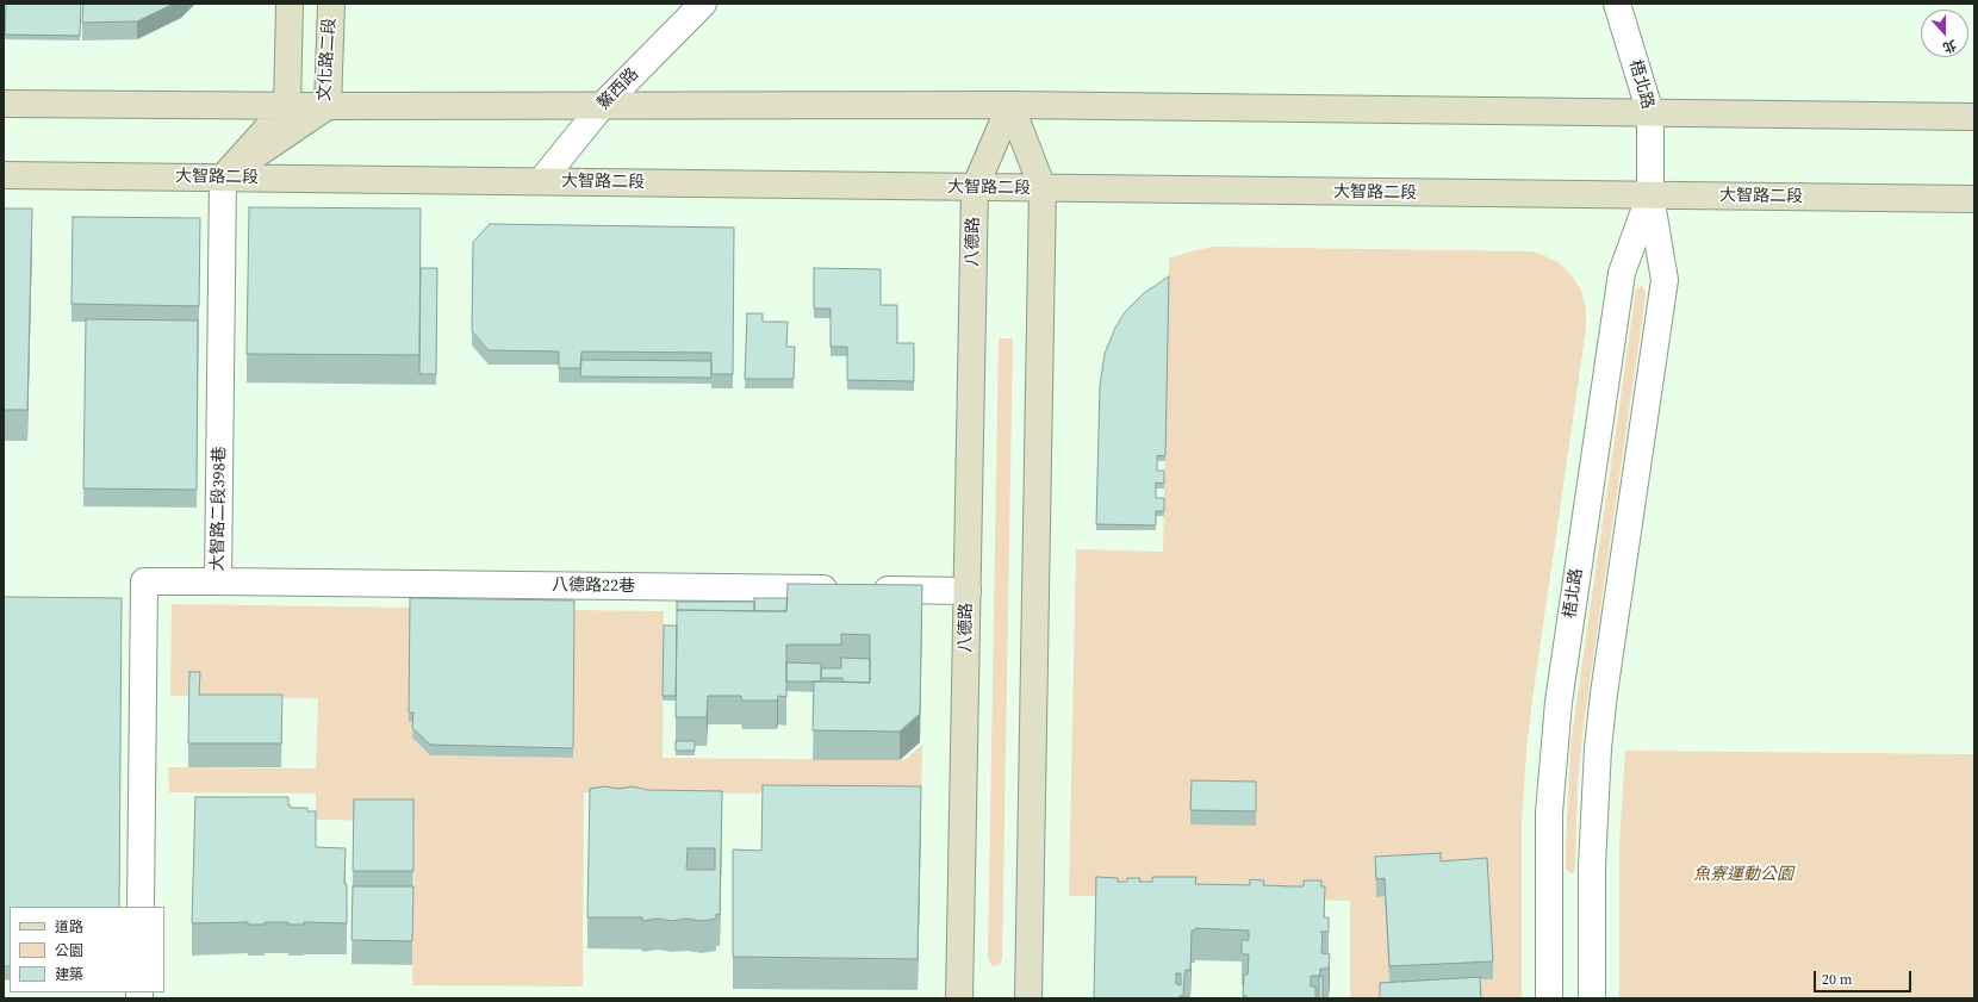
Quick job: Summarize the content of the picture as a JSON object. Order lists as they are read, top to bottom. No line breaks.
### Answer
{"streets":{"street":["文化路二段","梧北路","鰲西路","大智路二段","八德路","大智路二段398巷","八德路22巷"]},"crossings":[["文化路二段","大智路二段"],["文化路二段","大智路二段398巷"],["梧北路","大智路二段"],["鰲西路","大智路二段"],["大智路二段","八德路"],["大智路二段","大智路二段398巷"],["八德路","八德路22巷"],["大智路二段398巷","八德路22巷"]],"parks":["魚寮運動公園"],"legend":["道路","公園","建築"],"scale_bar":"20 m","north":"bottom"}
